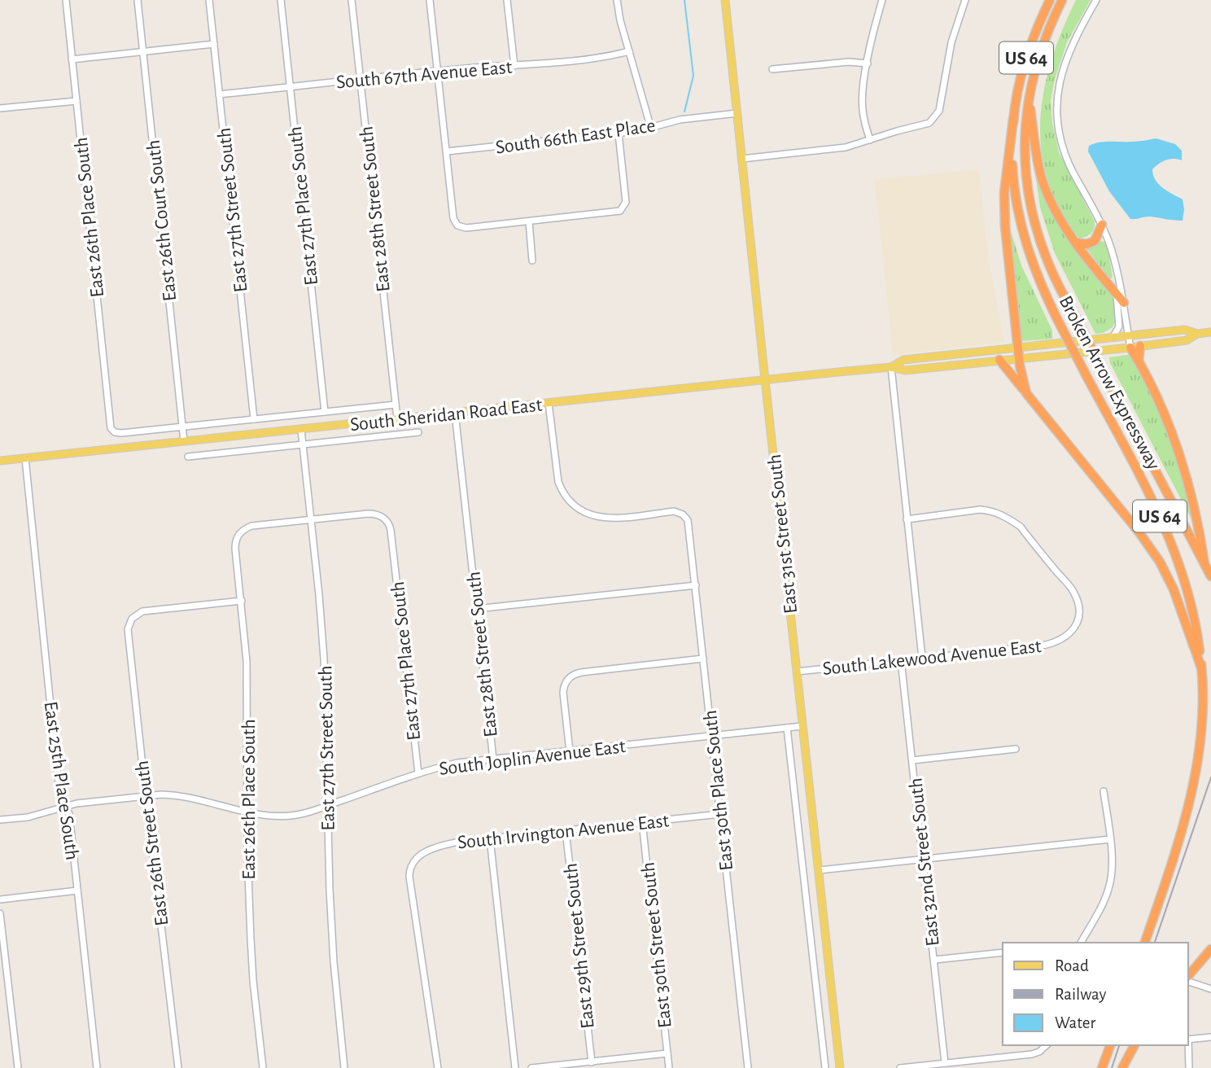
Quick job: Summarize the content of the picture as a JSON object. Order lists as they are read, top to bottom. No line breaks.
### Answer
{"streets":{"highway":["US 64","Broken Arrow Expressway"],"main road":["South Sheridan Road East","East 31st Street South"],"street":["South 67th Avenue East","South 66th East Place","East 27th Place South","East 28th Street South","East 27th Street South","East 26th Place South","East 26th Court South","South Lakewood Avenue East","South Joplin Avenue East","East 25th Place South","East 30th Place South","South Irvington Avenue East","East 26th Street South","East 32nd Street South","East 30th Street South","East 29th Street South"]},"crossings":[["South 67th Avenue East","East 27th Place South"],["South 67th Avenue East","East 28th Street South"],["South 67th Avenue East","East 27th Street South"],["South 66th East Place","East 31st Street South"],["East 27th Place South","East 27th Street South"],["East 27th Place South","East 26th Place South"],["East 27th Place South","South Sheridan Road East"],["East 27th Place South","South Joplin Avenue East"],["East 28th Street South","South Sheridan Road East"],["East 28th Street South","South Joplin Avenue East"],["East 27th Street South","East 26th Place South"],["East 27th Street South","South Sheridan Road East"],["East 27th Street South","South Joplin Avenue East"],["East 26th Place South","South Sheridan Road East"],["East 26th Place South","South Joplin Avenue East"],["East 26th Place South","East 26th Street South"],["East 26th Court South","South Sheridan Road East"],["Broken Arrow Expressway","South Sheridan Road East"],["South Sheridan Road East","East 31st Street South"],["South Sheridan Road East","East 25th Place South"],["South Sheridan Road East","East 30th Place South"],["East 31st Street South","South Lakewood Avenue East"],["East 31st Street South","South Joplin Avenue East"],["South Lakewood Avenue East","East 32nd Street South"],["South Joplin Avenue East","East 25th Place South"],["South Joplin Avenue East","East 30th Place South"],["South Joplin Avenue East","East 26th Street South"],["East 30th Place South","South Irvington Avenue East"],["South Irvington Avenue East","East 30th Street South"],["South Irvington Avenue East","East 29th Street South"]],"legend":["Road","Railway","Water"]}
